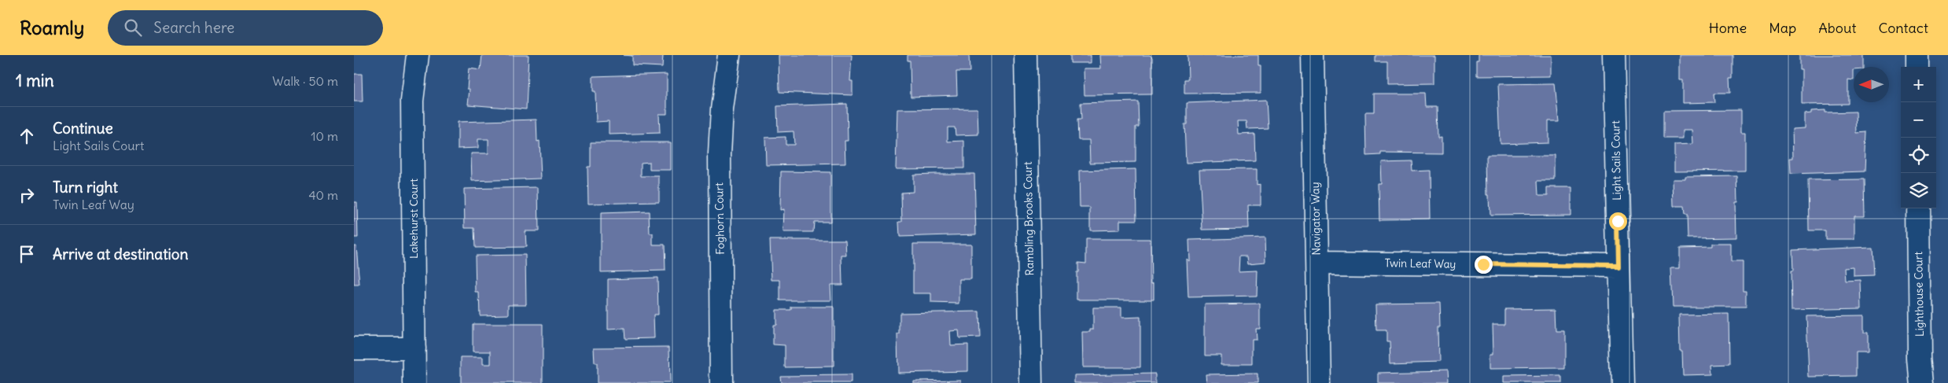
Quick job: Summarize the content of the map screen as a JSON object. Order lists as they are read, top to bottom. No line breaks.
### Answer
{"streets":{"street":["Light Sails Court","Lakehurst Court","Foghorn Court","Rambling Brooks Court","Navigator Way","Twin Leaf Way","Lighthouse Court"]},"crossings":[["Light Sails Court","Twin Leaf Way"],["Navigator Way","Twin Leaf Way"]],"north":"left","page":{"header":"Roamly","search":"Search here","nav":["Home","Map","About","Contact"],"heading":["1 min","Walk · 50 m"],"map_buttons":["+","−"],"list":[["Continue","Light Sails Court","10 m"],["Turn right","Twin Leaf Way","40 m"],"Arrive at destination"]}}
